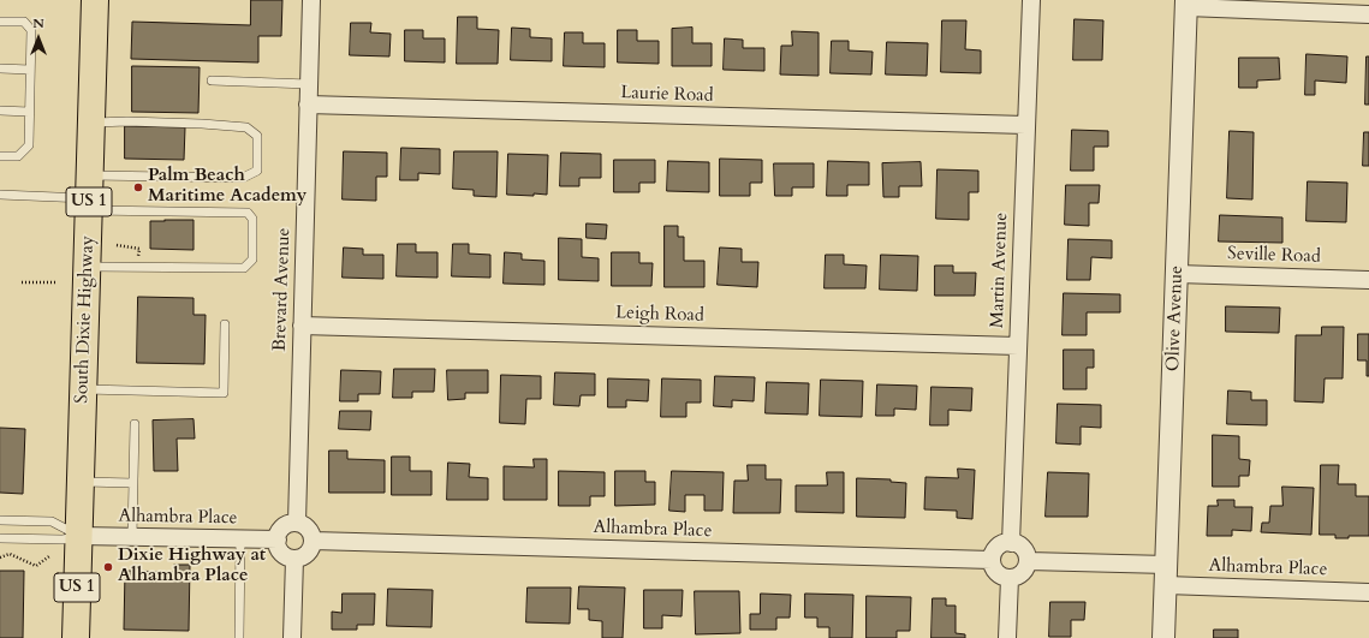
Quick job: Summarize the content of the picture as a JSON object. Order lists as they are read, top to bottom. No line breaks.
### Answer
{"streets":{"main road":["US 1","South Dixie Highway"],"street":["Laurie Road","Seville Road","Martin Avenue","Brevard Avenue","Leigh Road","Olive Avenue","Alhambra Place"]},"crossings":[["Laurie Road","Martin Avenue"],["Laurie Road","Brevard Avenue"],["Seville Road","Olive Avenue"],["Martin Avenue","Leigh Road"],["Martin Avenue","Alhambra Place"],["Brevard Avenue","Leigh Road"],["Brevard Avenue","Alhambra Place"],["Olive Avenue","Alhambra Place"],["South Dixie Highway","Alhambra Place"]],"places":["Palm Beach Maritime Academy","Dixie Highway at Alhambra Place"],"north":"top"}
